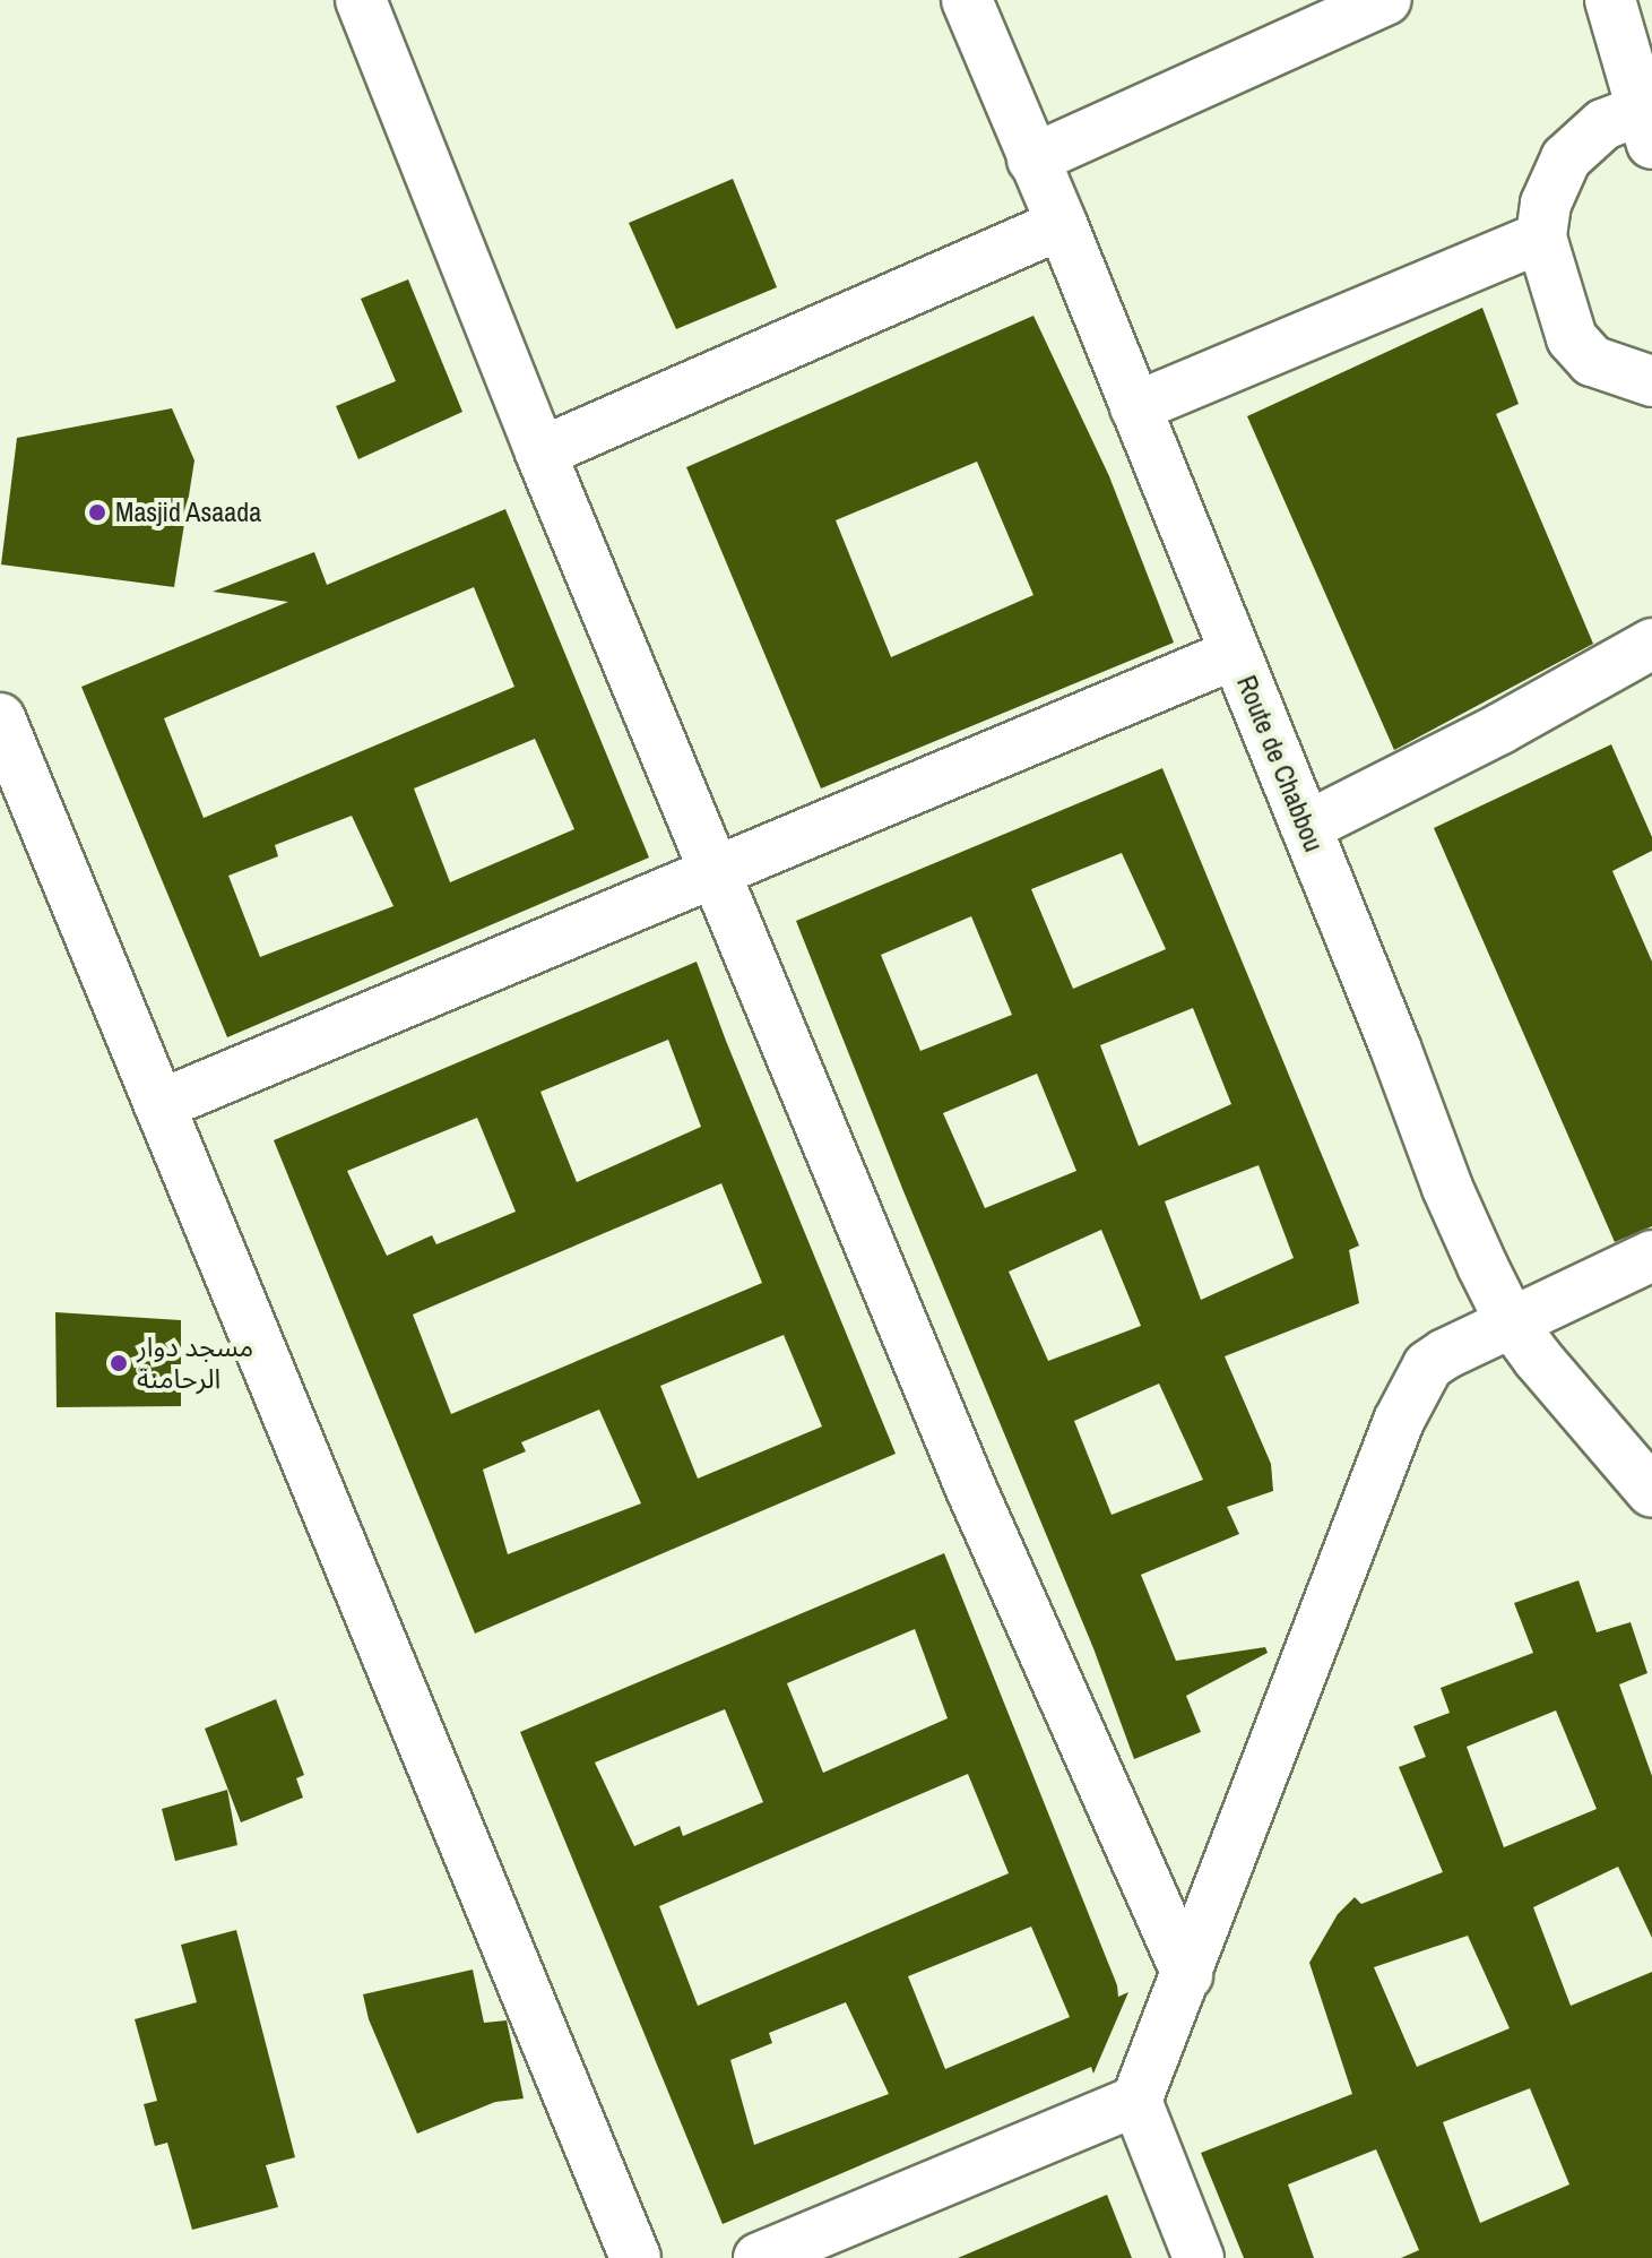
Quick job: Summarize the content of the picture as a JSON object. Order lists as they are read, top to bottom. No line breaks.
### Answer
{"streets":{"street":["Route de Chabbou"]},"places":["Masjid Asaada","مسجد دوار الرحامنة"]}
